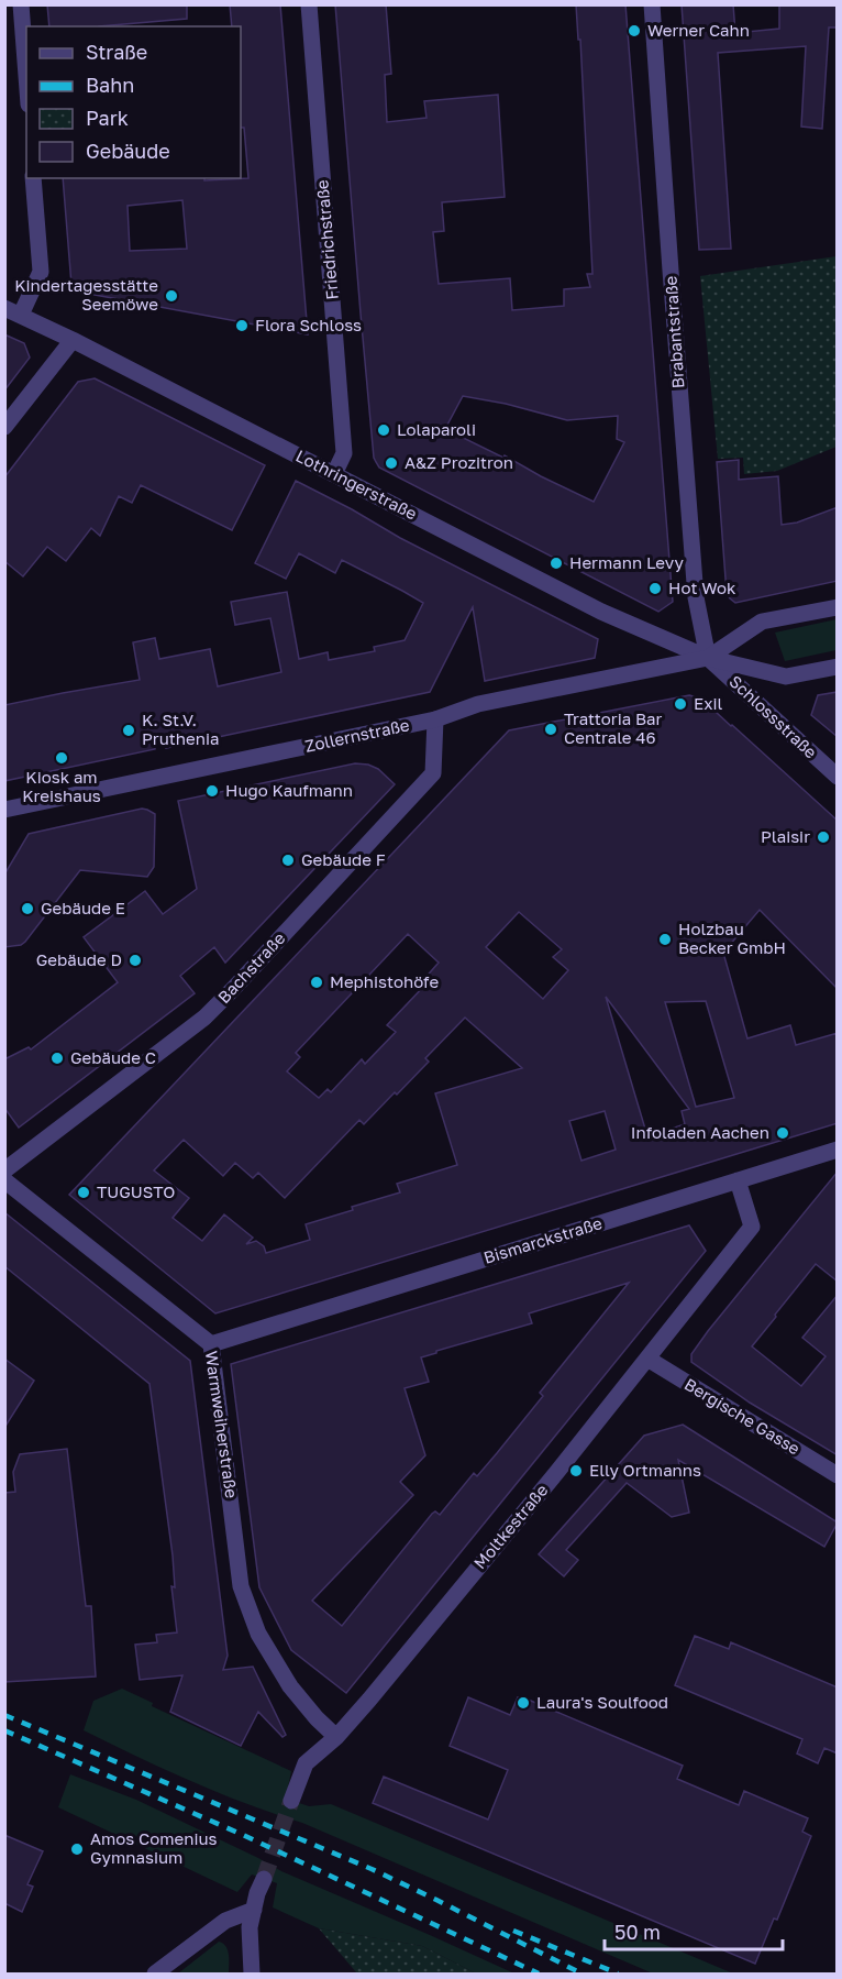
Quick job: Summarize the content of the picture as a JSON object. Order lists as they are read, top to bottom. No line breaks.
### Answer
{"streets":{"street":["Friedrichstraße","Brabantstraße","Lothringerstraße","Schlossstraße","Zollernstraße","Bachstraße","Bismarckstraße","Bergische Gasse","Warmweiherstraße","Moltkestraße"]},"crossings":[["Friedrichstraße","Lothringerstraße"],["Brabantstraße","Lothringerstraße"],["Brabantstraße","Schlossstraße"],["Brabantstraße","Zollernstraße"],["Lothringerstraße","Schlossstraße"],["Lothringerstraße","Zollernstraße"],["Schlossstraße","Zollernstraße"],["Zollernstraße","Bachstraße"],["Bismarckstraße","Warmweiherstraße"],["Bismarckstraße","Moltkestraße"],["Bergische Gasse","Moltkestraße"],["Warmweiherstraße","Moltkestraße"]],"places":["Werner Cahn","Kindertagesstätte Seemöwe","Flora Schloss","Lolaparoli","A&Z Prozitron","Hermann Levy","Hot Wok","Exil","Trattoria Bar Centrale 46","K. St.V. Pruthenia","Kiosk am Kreishaus","Hugo Kaufmann","Plaisir","Gebäude F","Gebäude E","Holzbau Becker GmbH","Gebäude D","Mephistohöfe","Gebäude C","Infoladen Aachen","TUGUSTO","Elly Ortmanns","Laura's Soulfood","Amos Comenius Gymnasium"],"legend":["Straße","Bahn","Park","Gebäude"],"scale_bar":"50 m"}
